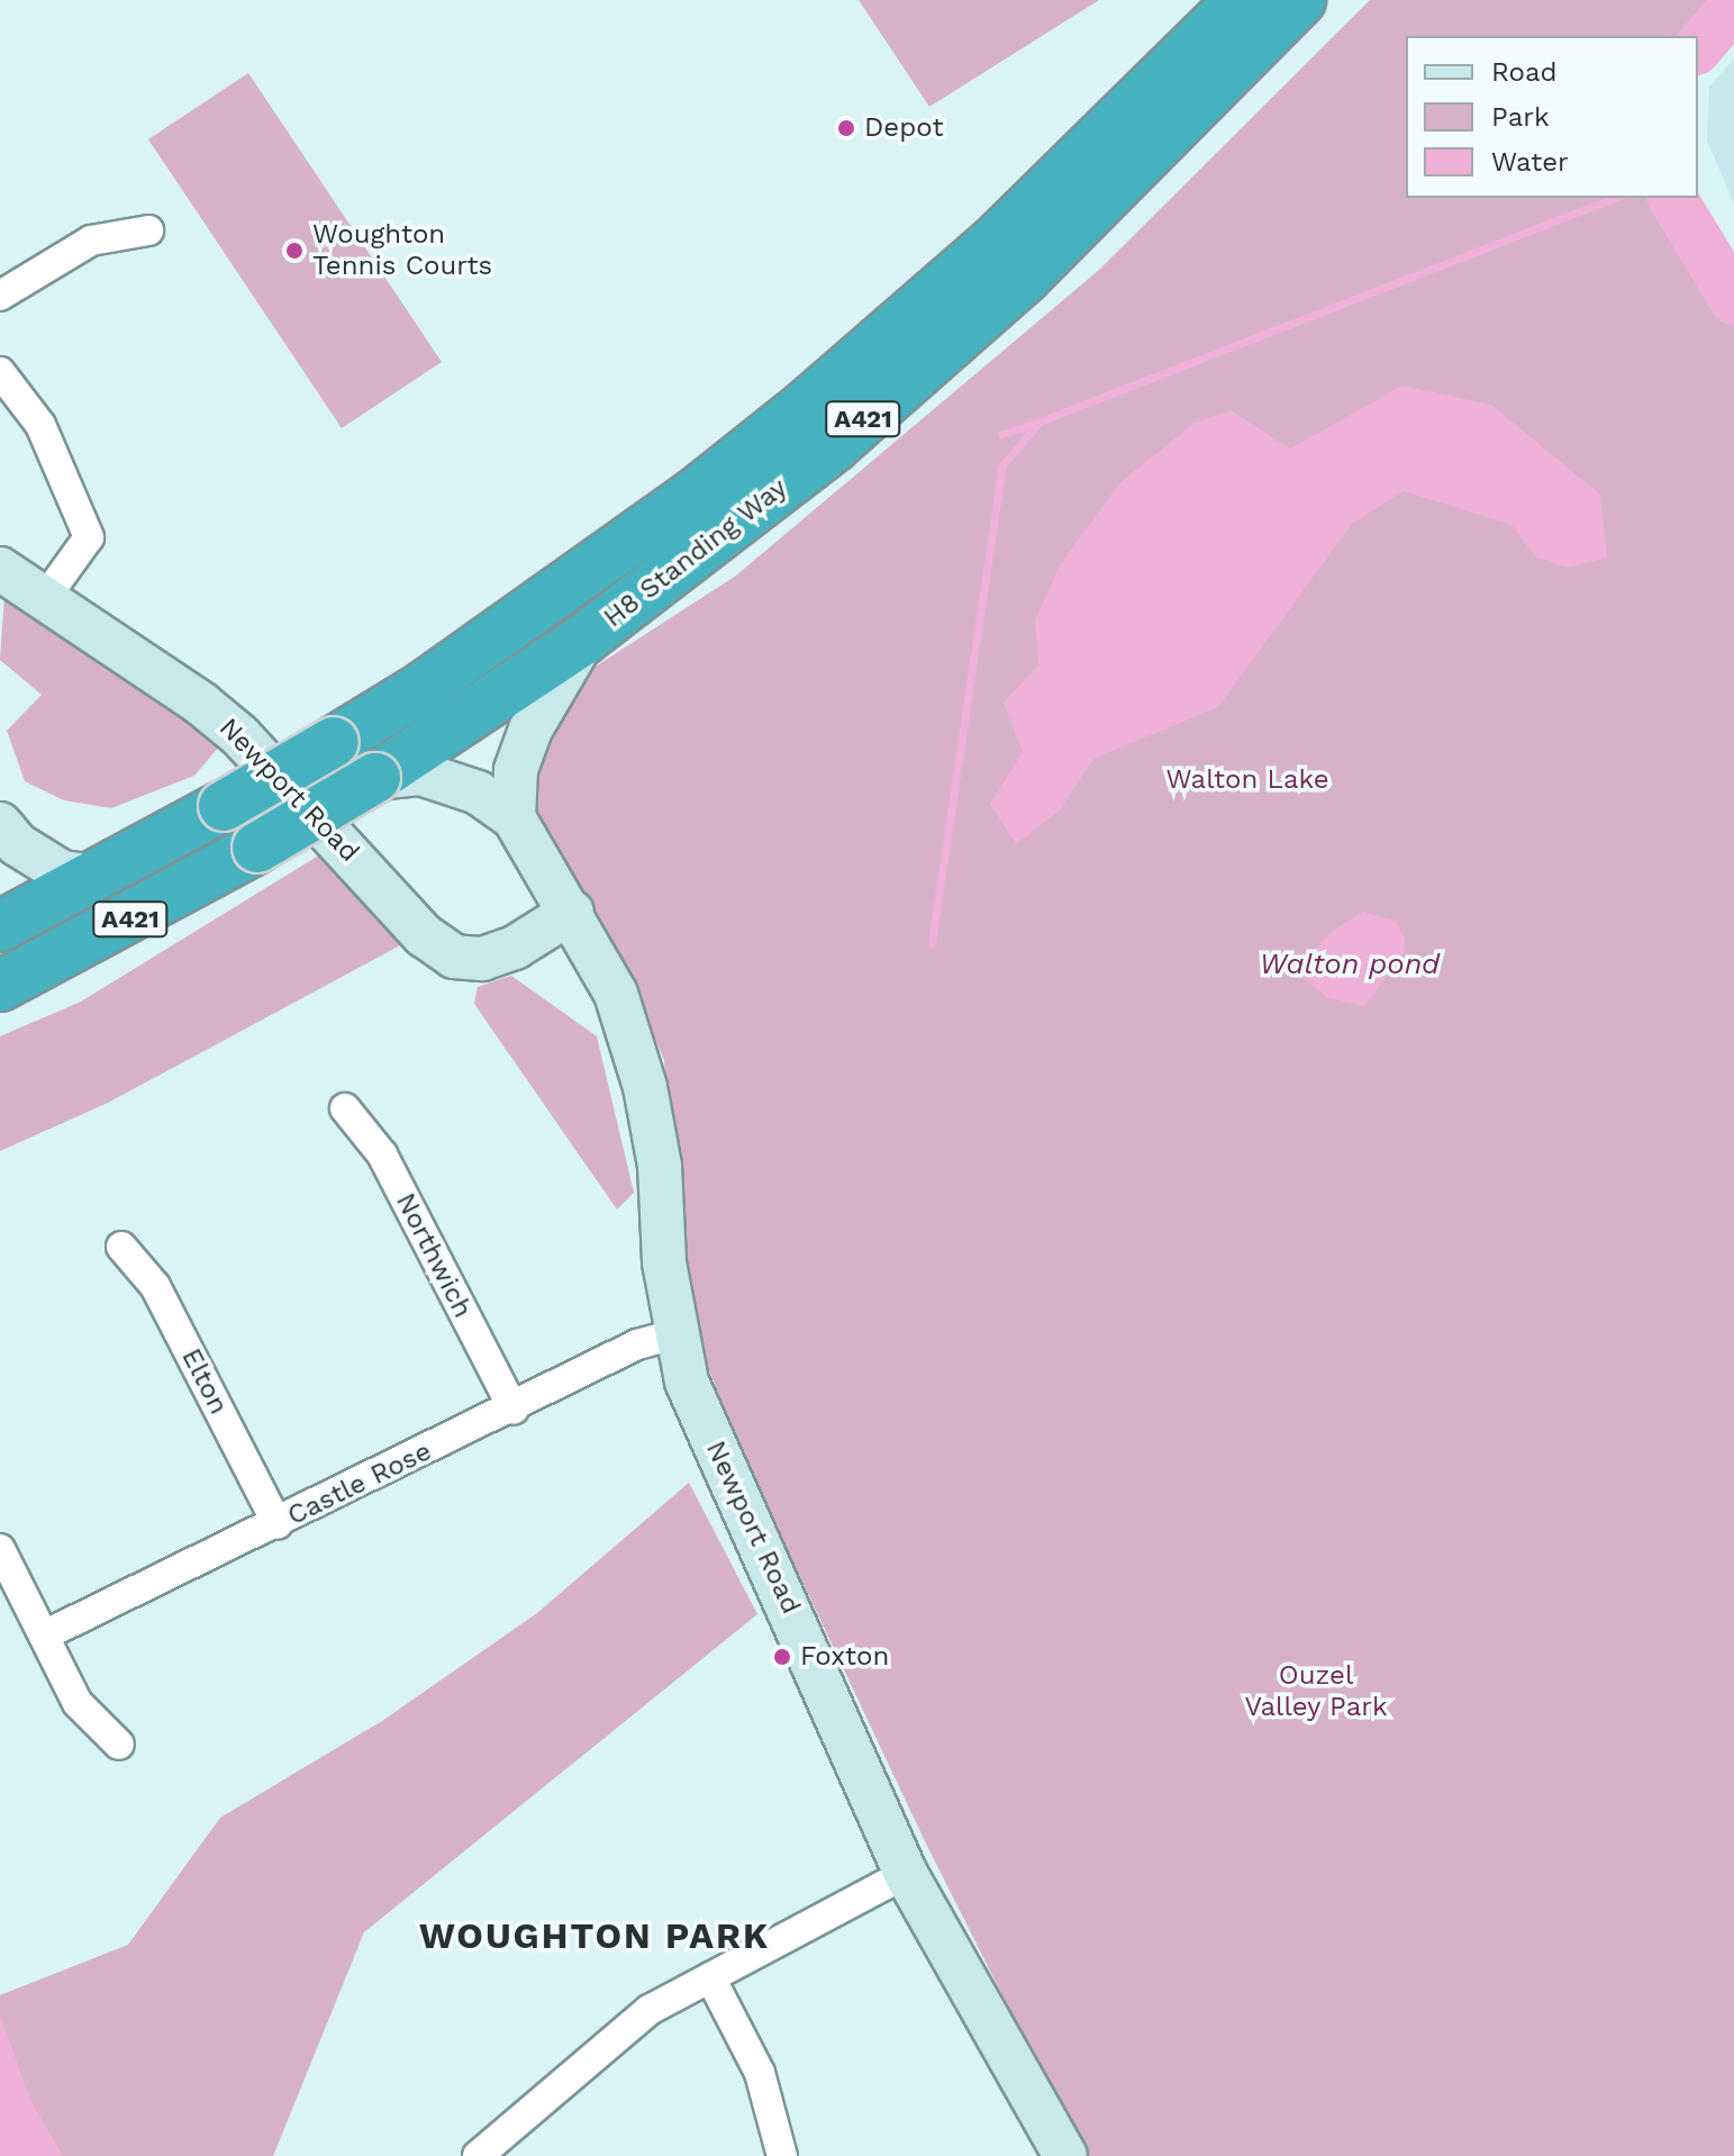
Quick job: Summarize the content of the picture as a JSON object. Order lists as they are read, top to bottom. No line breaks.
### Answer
{"streets":{"highway":["A421","H8 Standing Way"],"street":["Newport Road","Northwich","Elton","Castle Rose"]},"crossings":[["Newport Road","Castle Rose"],["Northwich","Castle Rose"],["Elton","Castle Rose"]],"districts":["WOUGHTON PARK"],"water":["Walton pond"],"parks":["Walton Lake","Ouzel Valley Park"],"places":["Depot","Woughton Tennis Courts","Foxton"],"legend":["Road","Park","Water"]}
